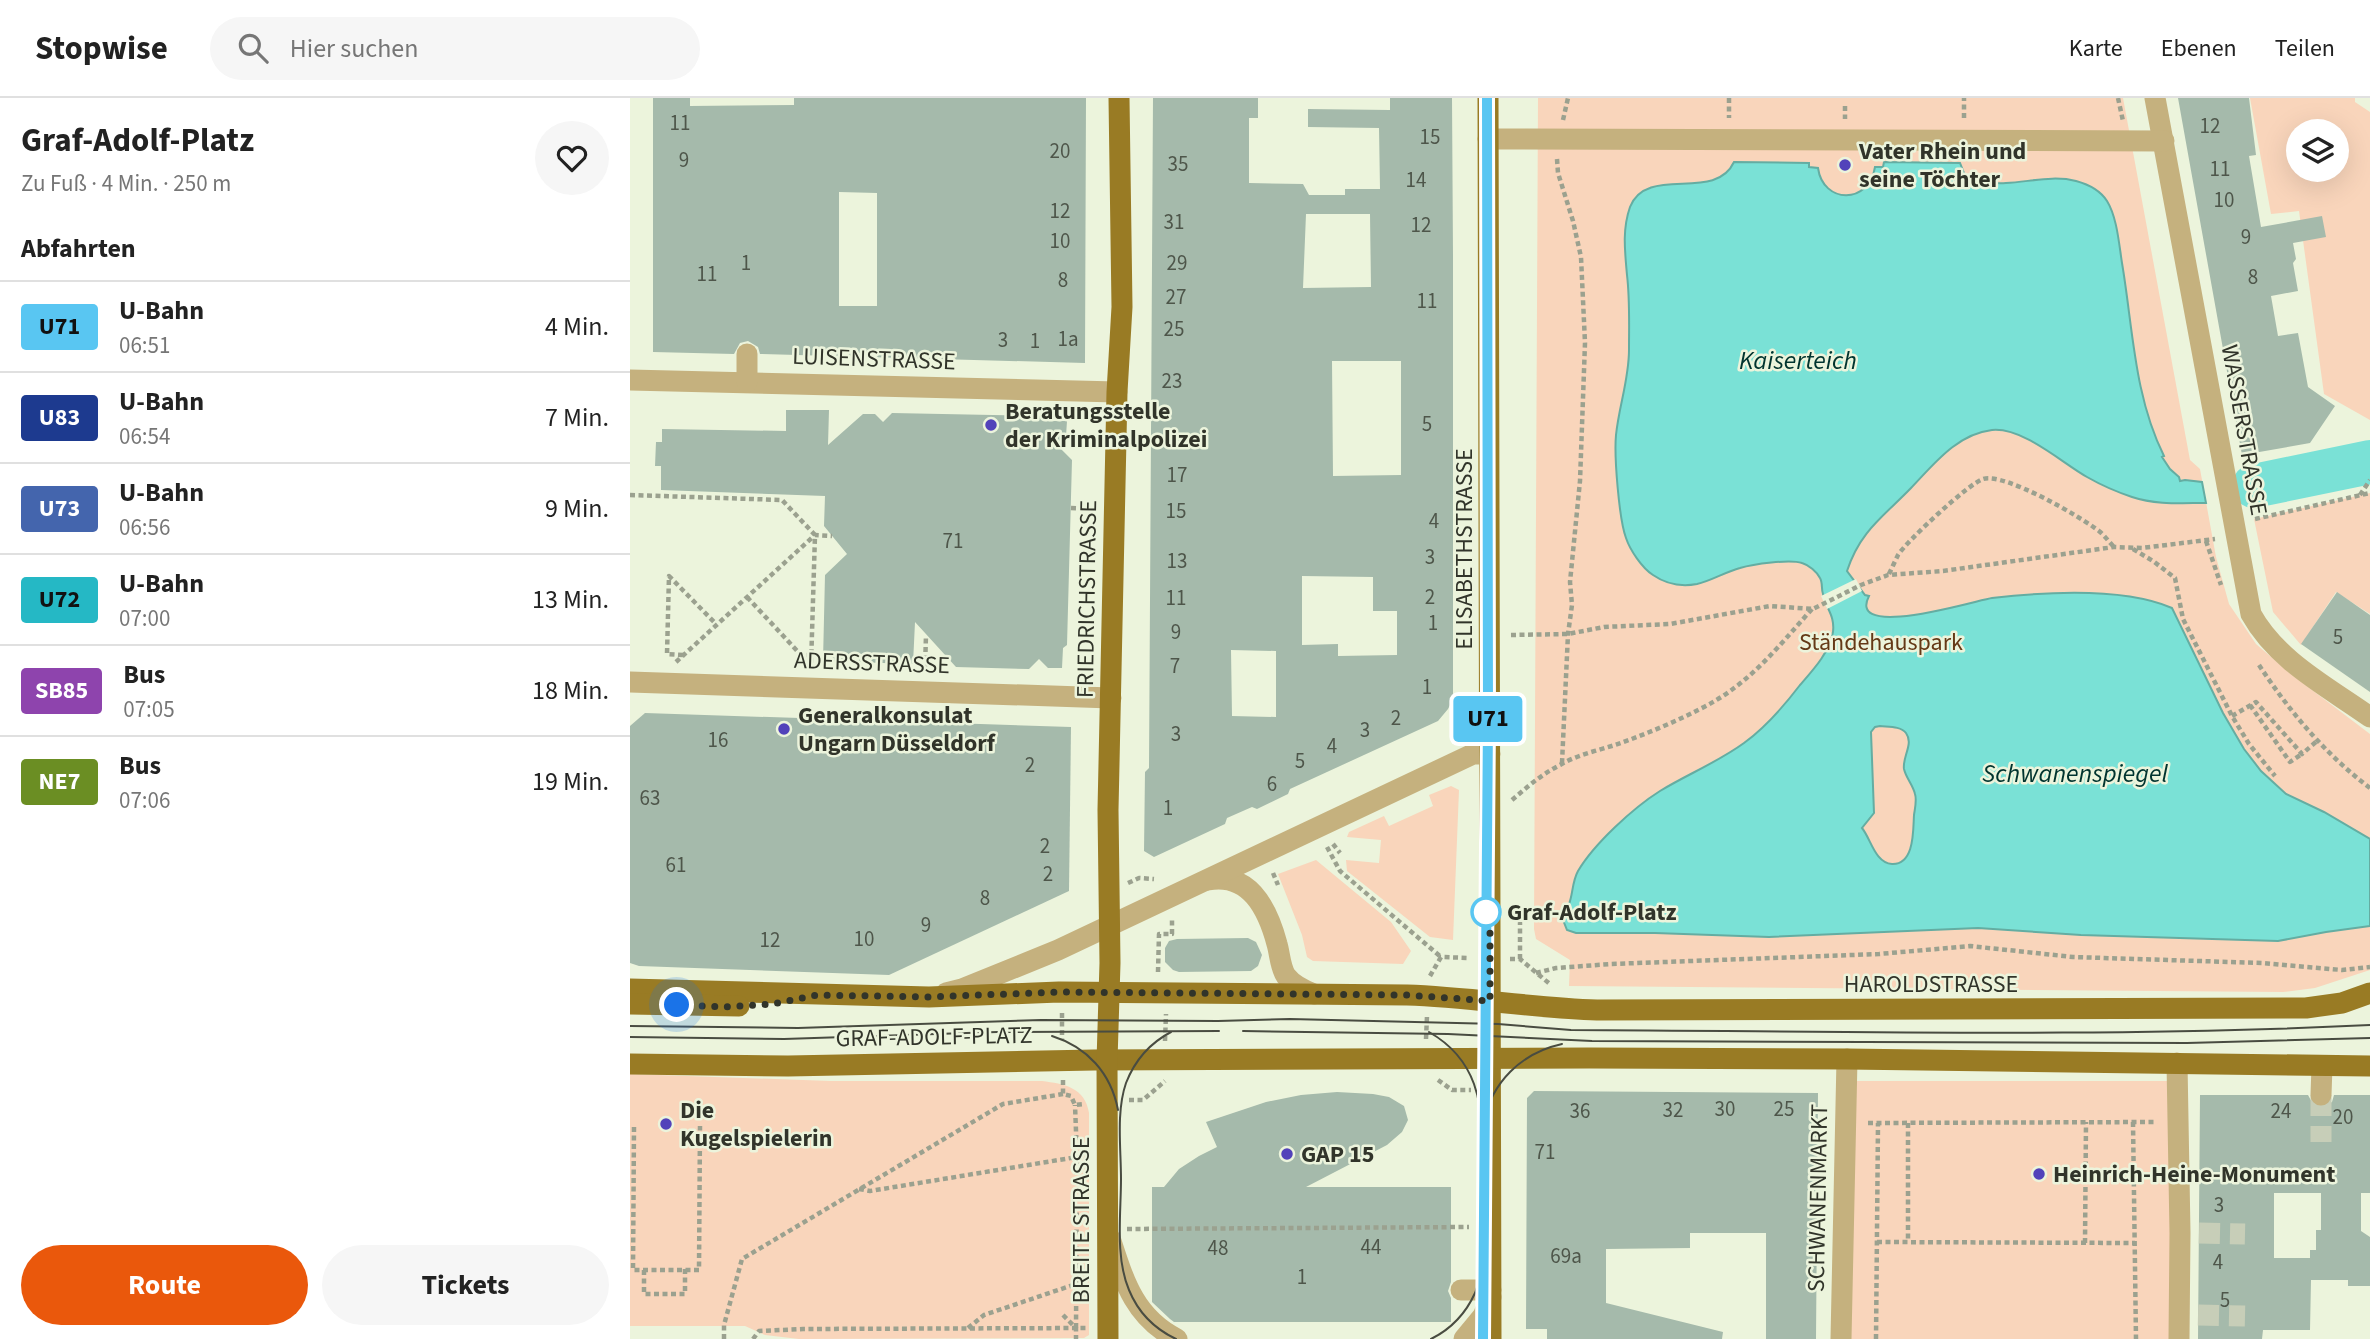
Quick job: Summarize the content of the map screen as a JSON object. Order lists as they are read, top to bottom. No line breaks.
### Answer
{"streets":{"main road":["ELISABETHSTRASSE","FRIEDRICHSTRASSE","HAROLDSTRASSE","GRAF-ADOLF-PLATZ","BREITE STRASSE"],"street":["LUISENSTRASSE","WASSERSTRASSE","ADERSSTRASSE","SCHWANENMARKT"]},"crossings":[["LUISENSTRASSE","FRIEDRICHSTRASSE"],["ELISABETHSTRASSE","HAROLDSTRASSE"],["ELISABETHSTRASSE","GRAF-ADOLF-PLATZ"],["FRIEDRICHSTRASSE","ADERSSTRASSE"],["FRIEDRICHSTRASSE","GRAF-ADOLF-PLATZ"],["FRIEDRICHSTRASSE","BREITE STRASSE"],["HAROLDSTRASSE","GRAF-ADOLF-PLATZ"]],"water":["Kaiserteich","Schwanenspiegel"],"parks":["Ständehauspark"],"places":["Vater Rhein und seine Töchter","Beratungsstelle der Kriminalpolizei","Generalkonsulat Ungarn Düsseldorf","Graf-Adolf-Platz","Die Kugelspielerin","GAP 15","Heinrich-Heine-Monument"],"lines":["metro line U71"],"house_numbers":["11","12","15","20","9","35","11","14","10","12","31","12","9","10","1","29","11","8","8","27","11","25","1a","3","1","23","5","17","15","4","71","3","13","2","11","1","9","5","7","1","2","3","3","16","4","5","2","6","63","1","2","61","2","8","9","10","12","30","25","32","36","24","20","71","3","44","48","69a","4","1","5"],"page":{"header":"Stopwise","search":"Hier suchen","nav":["Karte","Ebenen","Teilen"],"heading":[["Graf-Adolf-Platz","Zu Fuß · 4 Min. · 250 m"],"Abfahrten"],"on_map":"U71","list":[{"mark":"U71","name":"U-Bahn","note":"06:51","value":"4 Min."},{"mark":"U83","name":"U-Bahn","note":"06:54","value":"7 Min."},{"mark":"U73","name":"U-Bahn","note":"06:56","value":"9 Min."},{"mark":"U72","name":"U-Bahn","note":"07:00","value":"13 Min."},{"mark":"SB85","name":"Bus","note":"07:05","value":"18 Min."},{"mark":"NE7","name":"Bus","note":"07:06","value":"19 Min."}],"buttons":["Route","Tickets"]}}
